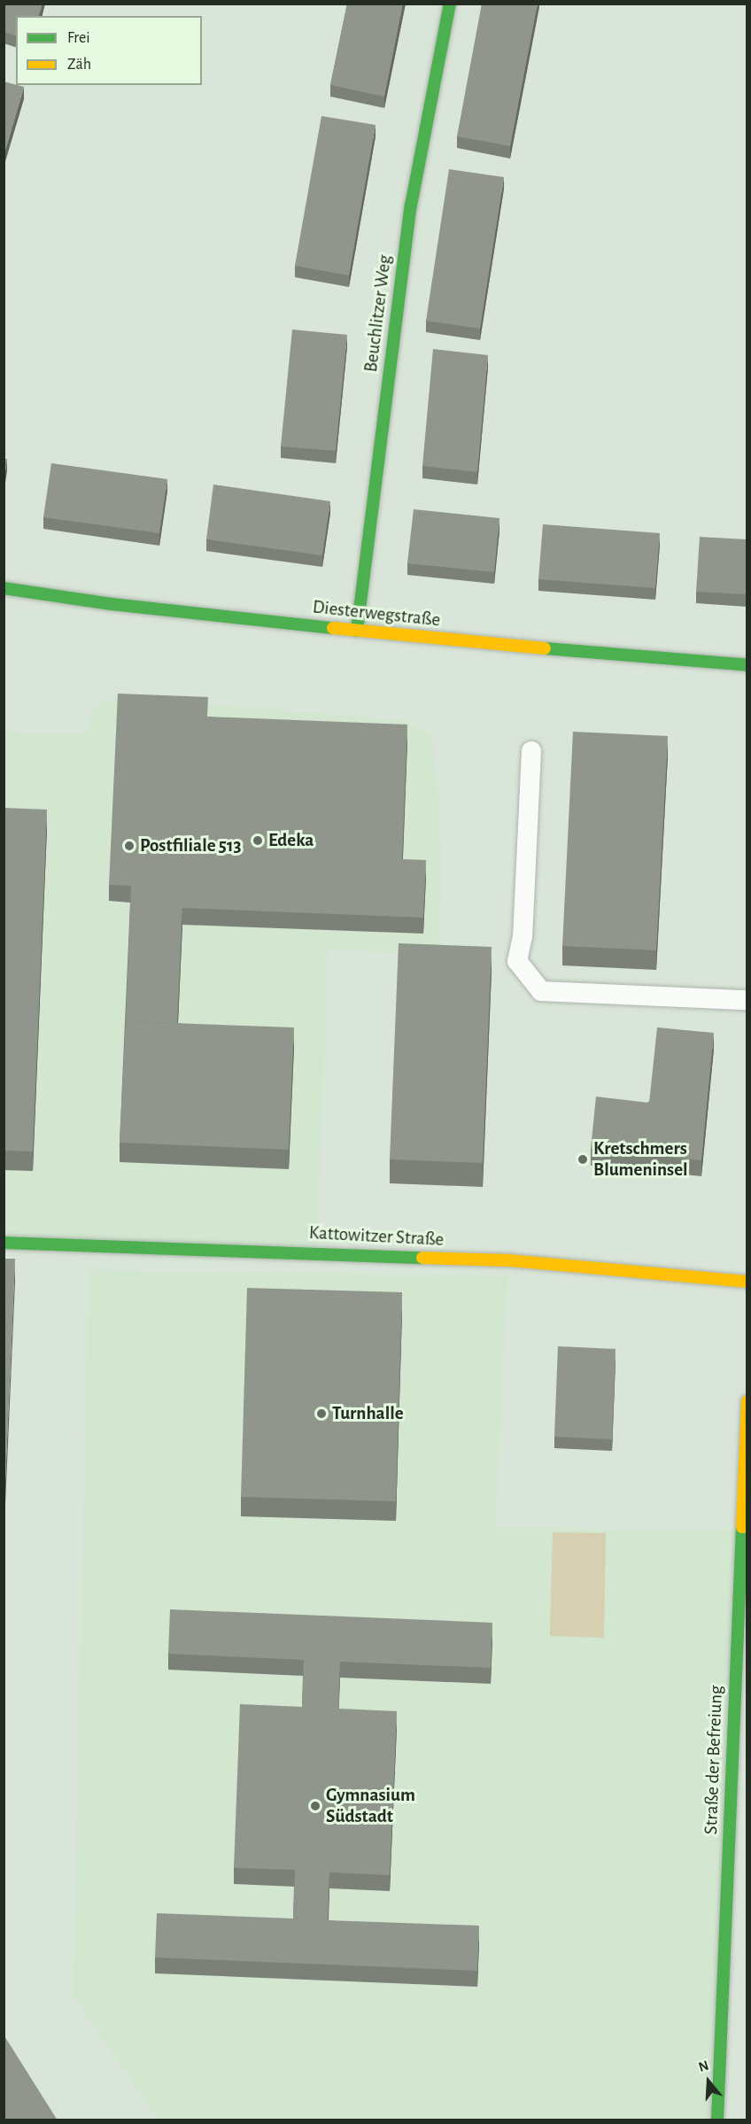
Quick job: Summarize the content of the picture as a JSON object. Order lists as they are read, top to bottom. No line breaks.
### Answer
{"streets":{"street":["Beuchlitzer Weg","Diesterwegstraße","Kattowitzer Straße","Straße der Befreiung"]},"crossings":[["Beuchlitzer Weg","Diesterwegstraße"]],"places":["Edeka","Postfiliale 513","Kretschmers Blumeninsel","Turnhalle","Gymnasium Südstadt"],"legend":["Frei","Zäh"],"north":"top"}
